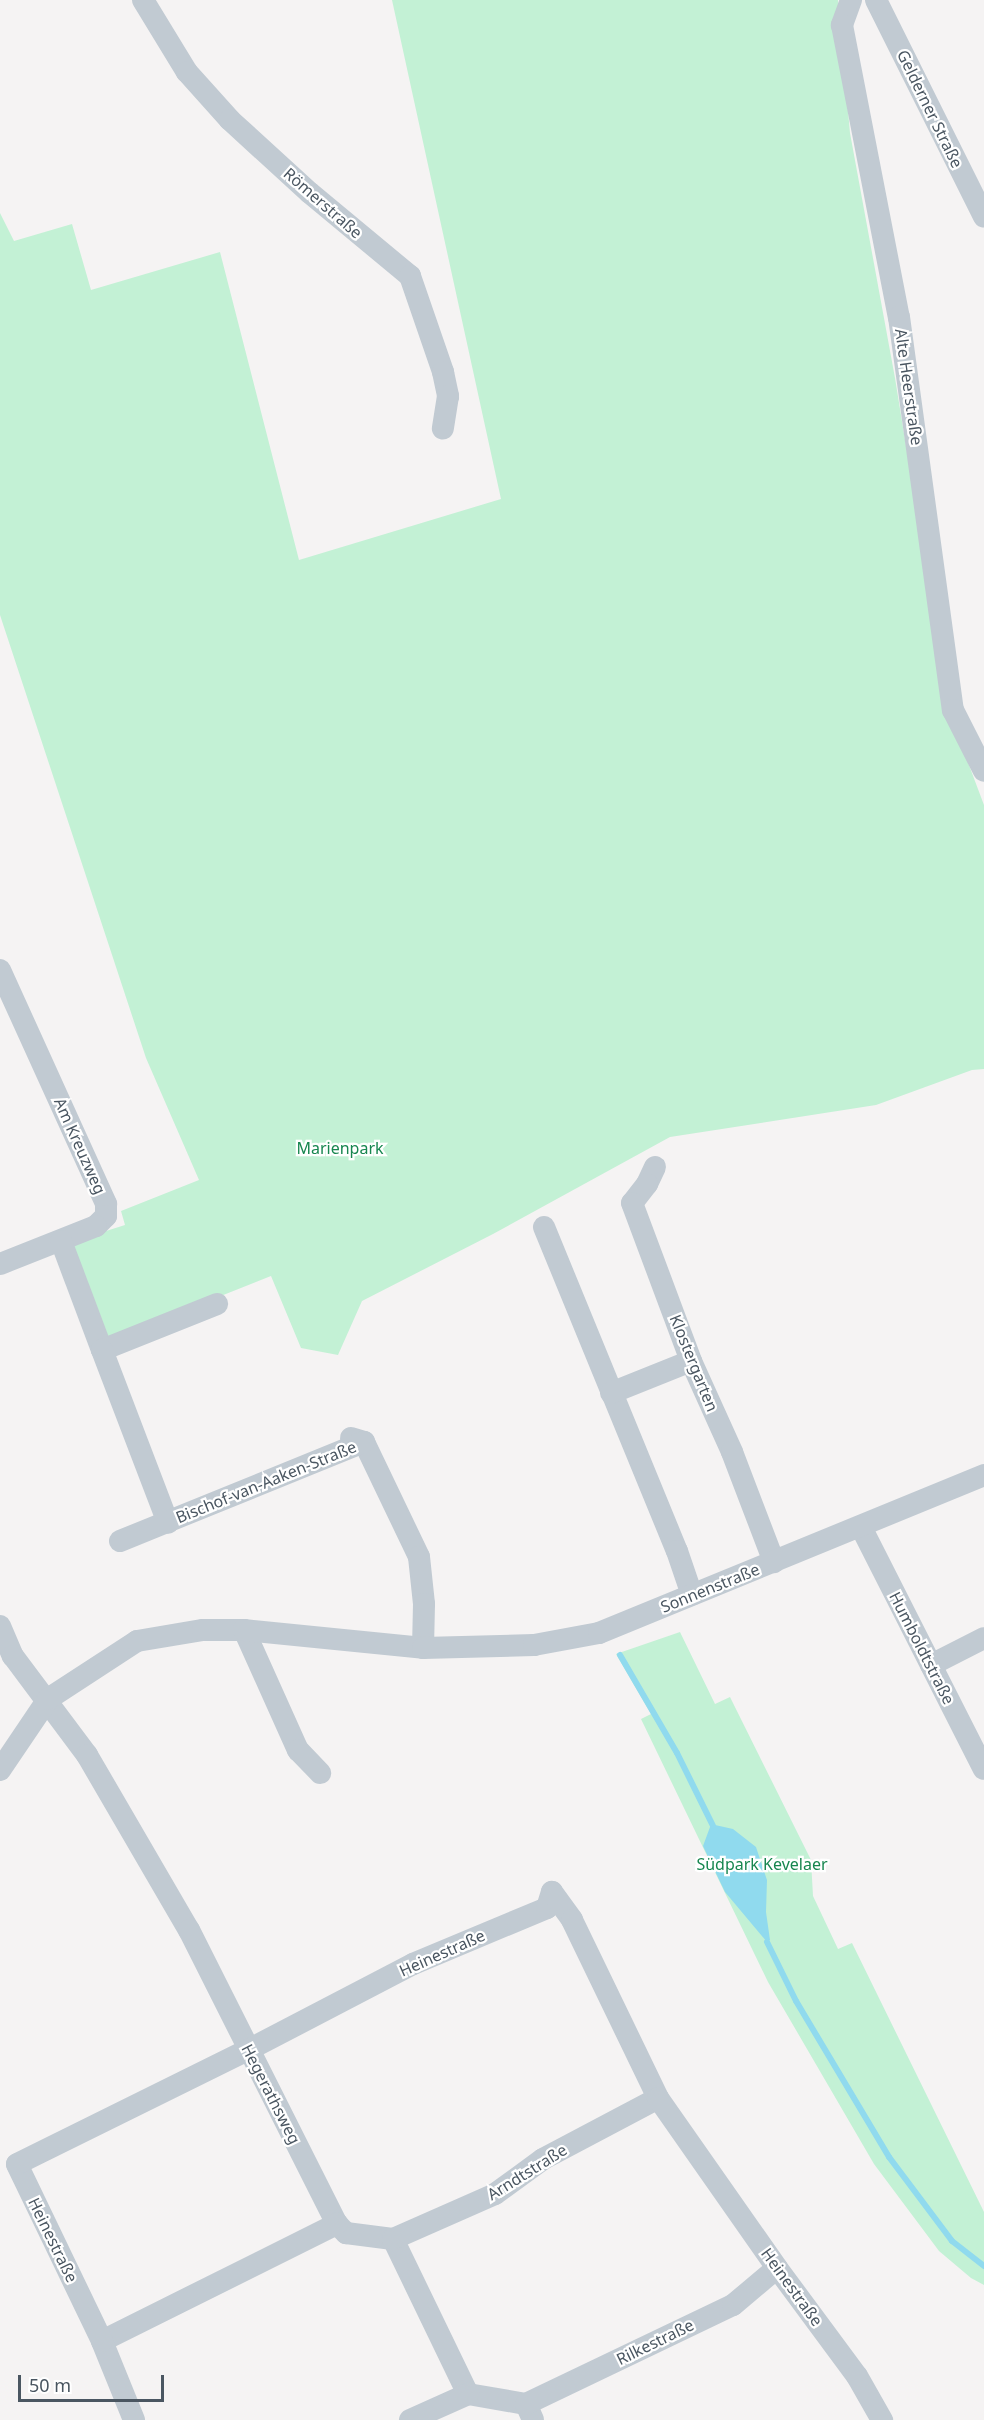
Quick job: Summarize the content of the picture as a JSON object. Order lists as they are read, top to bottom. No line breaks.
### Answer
{"streets":{"street":["Gelderner Straße","Römerstraße","Alte Heerstraße","Am Kreuzweg","Klostergarten","Bischof-van-Aaken-Straße","Sonnenstraße","Humboldtstraße","Heinestraße","Hegerathsweg","Arndtstraße","Rilkestraße"]},"crossings":[["Am Kreuzweg","Bischof-van-Aaken-Straße"],["Klostergarten","Sonnenstraße"],["Bischof-van-Aaken-Straße","Sonnenstraße"],["Sonnenstraße","Humboldtstraße"],["Sonnenstraße","Hegerathsweg"],["Heinestraße","Hegerathsweg"],["Heinestraße","Arndtstraße"],["Heinestraße","Rilkestraße"]],"parks":["Marienpark","Südpark Kevelaer"],"scale_bar":"50 m"}
